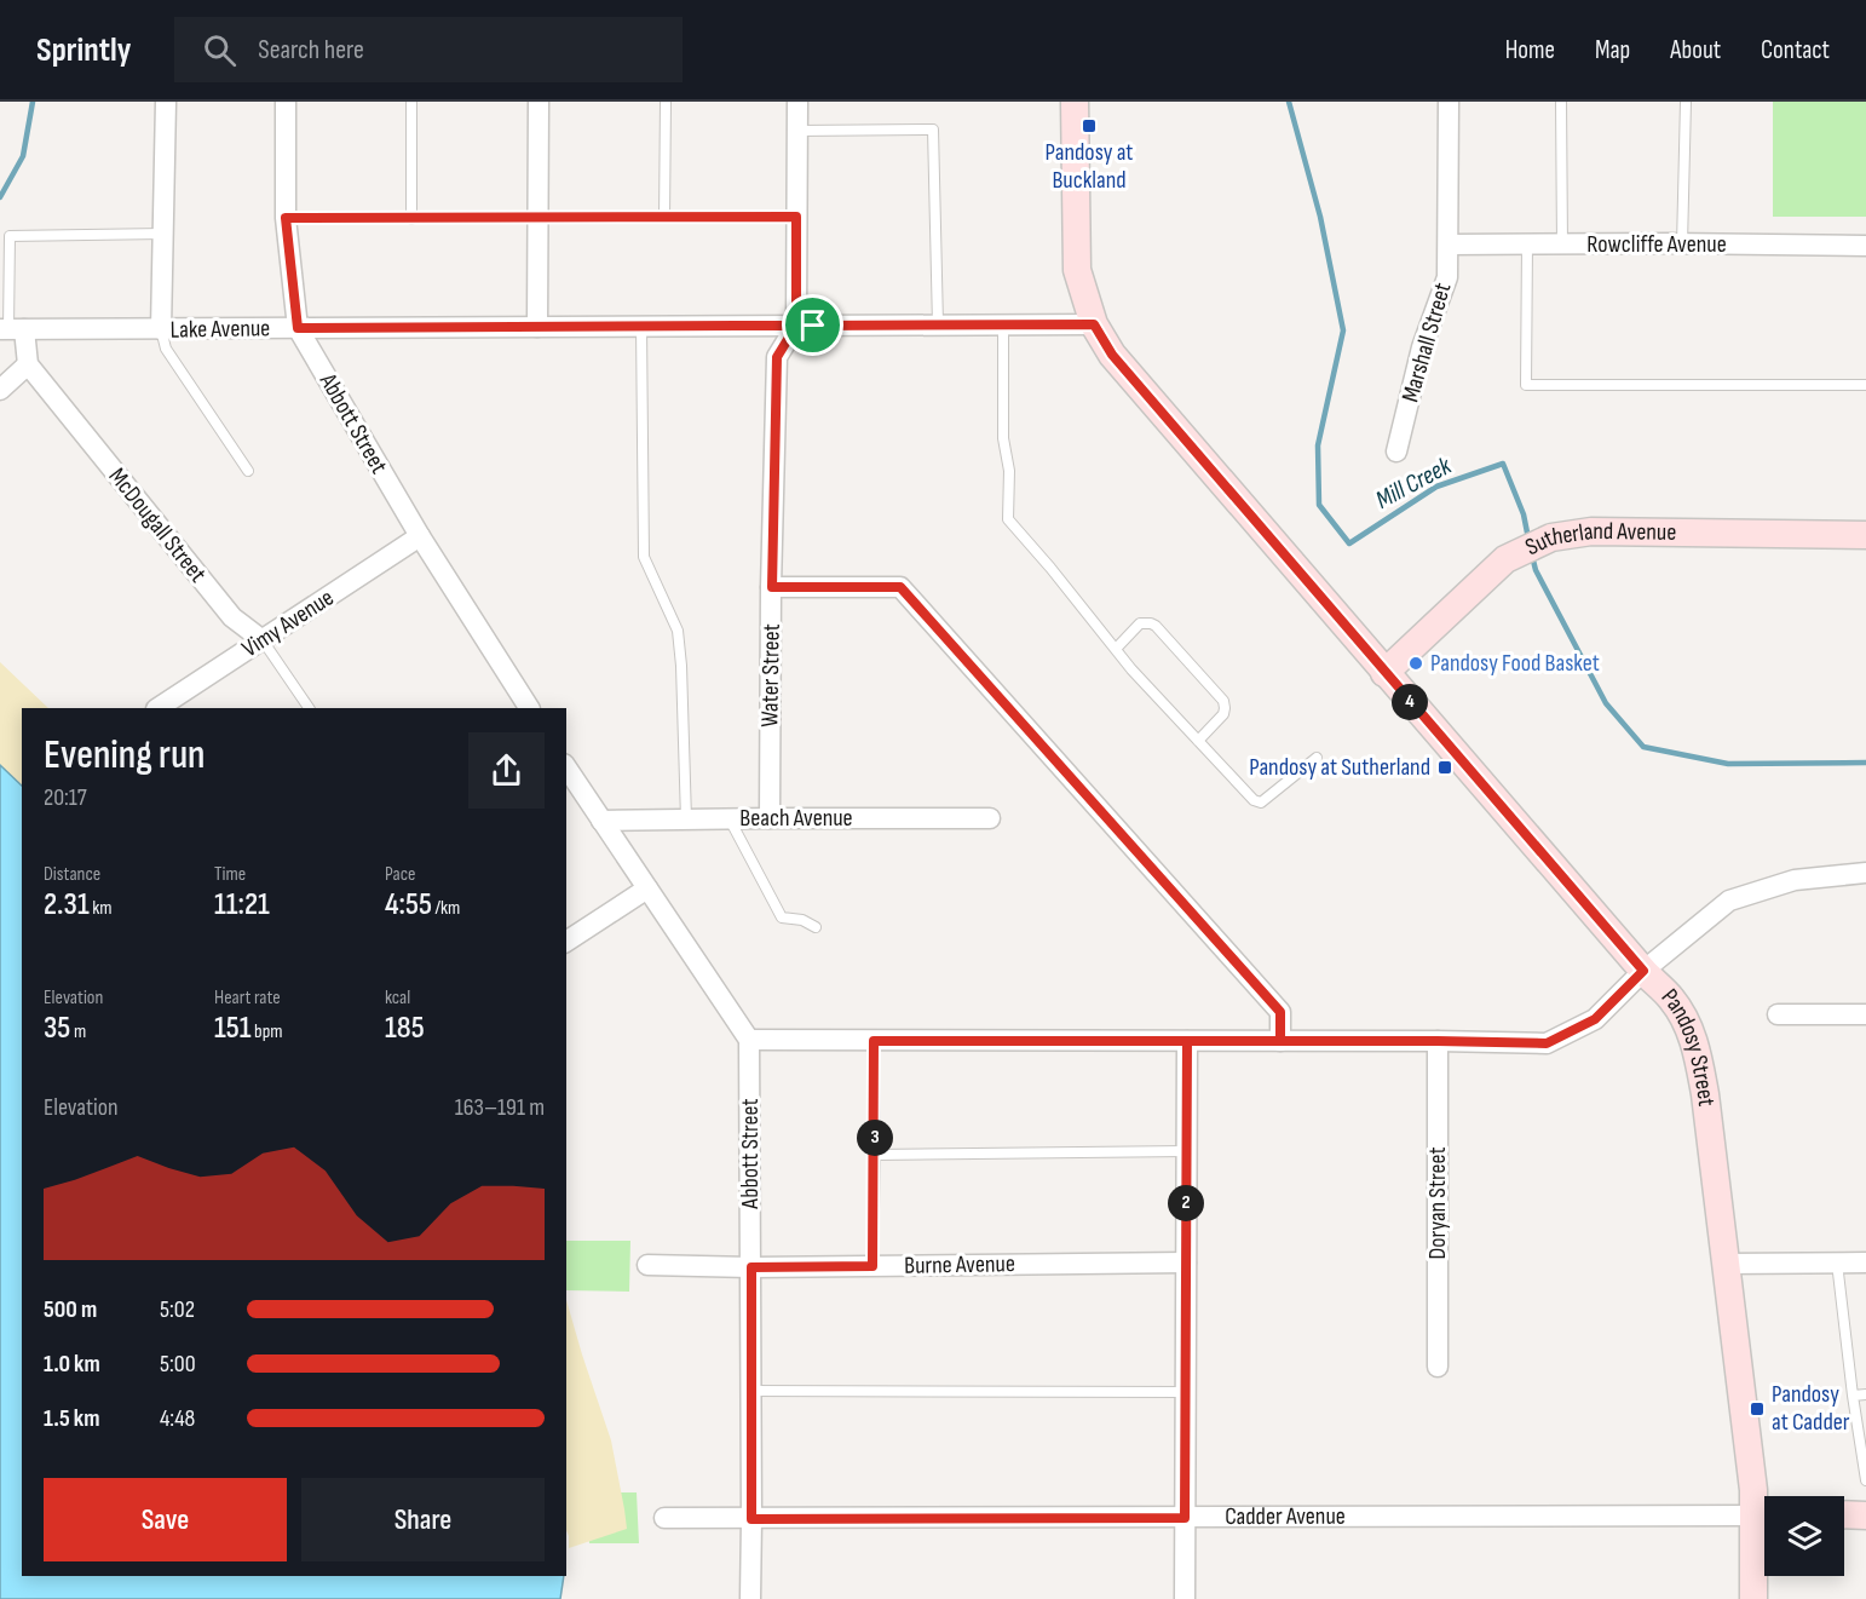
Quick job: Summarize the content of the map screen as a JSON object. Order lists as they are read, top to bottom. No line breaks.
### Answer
{"streets":{"main road":["Sutherland Avenue","Pandosy Street"],"street":["Rowcliffe Avenue","Lake Avenue","Marshall Street","Abbott Street","McDougall Street","Vimy Avenue","Water Street","Beach Avenue","Doryan Street","Burne Avenue","Cadder Avenue"]},"crossings":[["Rowcliffe Avenue","Marshall Street"],["Lake Avenue","Abbott Street"],["Lake Avenue","Water Street"],["Lake Avenue","Pandosy Street"],["Abbott Street","Vimy Avenue"],["Abbott Street","Burne Avenue"],["Abbott Street","Cadder Avenue"],["McDougall Street","Vimy Avenue"],["Sutherland Avenue","Pandosy Street"],["Water Street","Beach Avenue"],["Pandosy Street","Cadder Avenue"]],"water":["Mill Creek"],"places":{"transit":["Pandosy at Buckland","Pandosy at Sutherland","Pandosy at Cadder"],"other":["Pandosy Food Basket"]},"page":{"header":"Sprintly","search":"Search here","nav":["Home","Map","About","Contact"],"pins":["4","3","2"],"heading":["Evening run","20:17"],"stats":[["Distance","2.31 km"],["Time","11:21"],["Pace","4:55 /km"],["Elevation","35 m"],["Heart rate","151 bpm"],["kcal","185"]],"chart":["Elevation","163–191 m"],"list":[{"name":"500 m","note":"5:02"},{"name":"1.0 km","note":"5:00"},{"name":"1.5 km","note":"4:48"}],"buttons":["Save","Share"]}}
